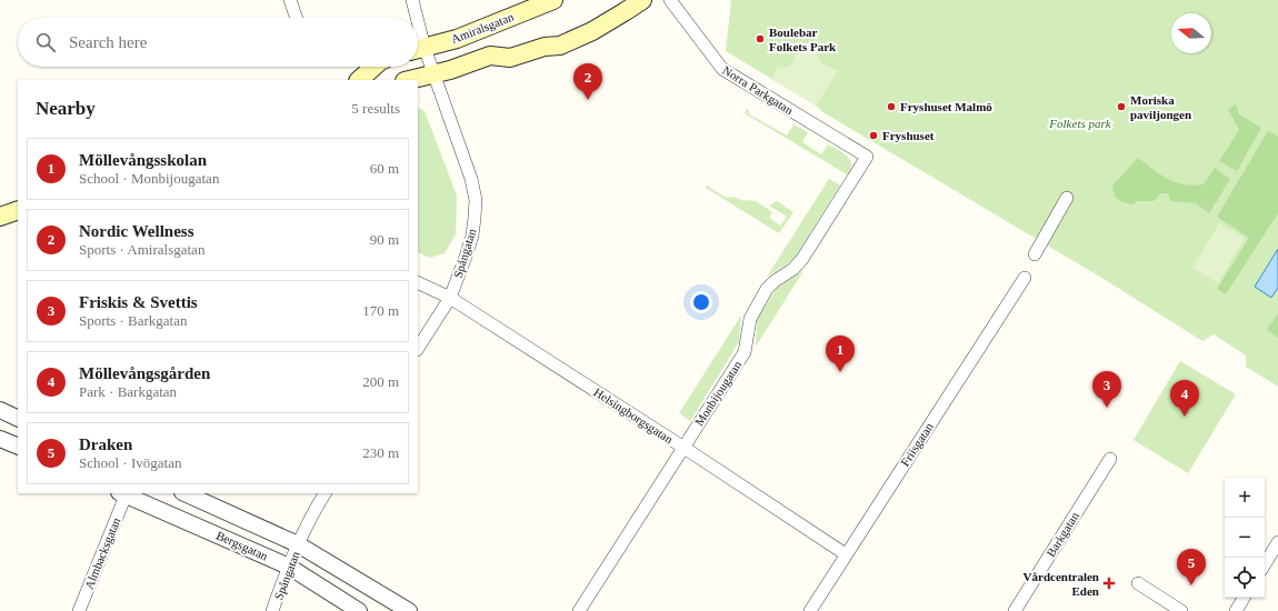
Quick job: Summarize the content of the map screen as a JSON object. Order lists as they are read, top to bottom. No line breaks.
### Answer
{"streets":{"main road":["Amiralsgatan"],"street":["Norra Parkgatan","Spångatan","Monbijougatan","Helsingborgsgatan","Friisgatan","Barkgatan","Bergsgatan","Almbacksgatan"]},"crossings":[["Amiralsgatan","Spångatan"],["Norra Parkgatan","Monbijougatan"],["Spångatan","Helsingborgsgatan"],["Spångatan","Bergsgatan"],["Monbijougatan","Helsingborgsgatan"],["Helsingborgsgatan","Friisgatan"],["Bergsgatan","Almbacksgatan"]],"parks":["Folkets park"],"places":{"other":["Boulebar Folkets Park","Fryshuset Malmö","Moriska paviljongen","Fryshuset"],"health":["Vårdcentralen Eden"]},"north":"left","page":{"search":"Search here","pins":["2","1","3","4","5"],"heading":["Nearby","5 results"],"list":[{"mark":"1","name":"Möllevångsskolan","note":"School · Monbijougatan","value":"60 m"},{"mark":"2","name":"Nordic Wellness","note":"Sports · Amiralsgatan","value":"90 m"},{"mark":"3","name":"Friskis & Svettis","note":"Sports · Barkgatan","value":"170 m"},{"mark":"4","name":"Möllevångsgården","note":"Park · Barkgatan","value":"200 m"},{"mark":"5","name":"Draken","note":"School · Ivögatan","value":"230 m"}],"map_buttons":["+","−"]}}
